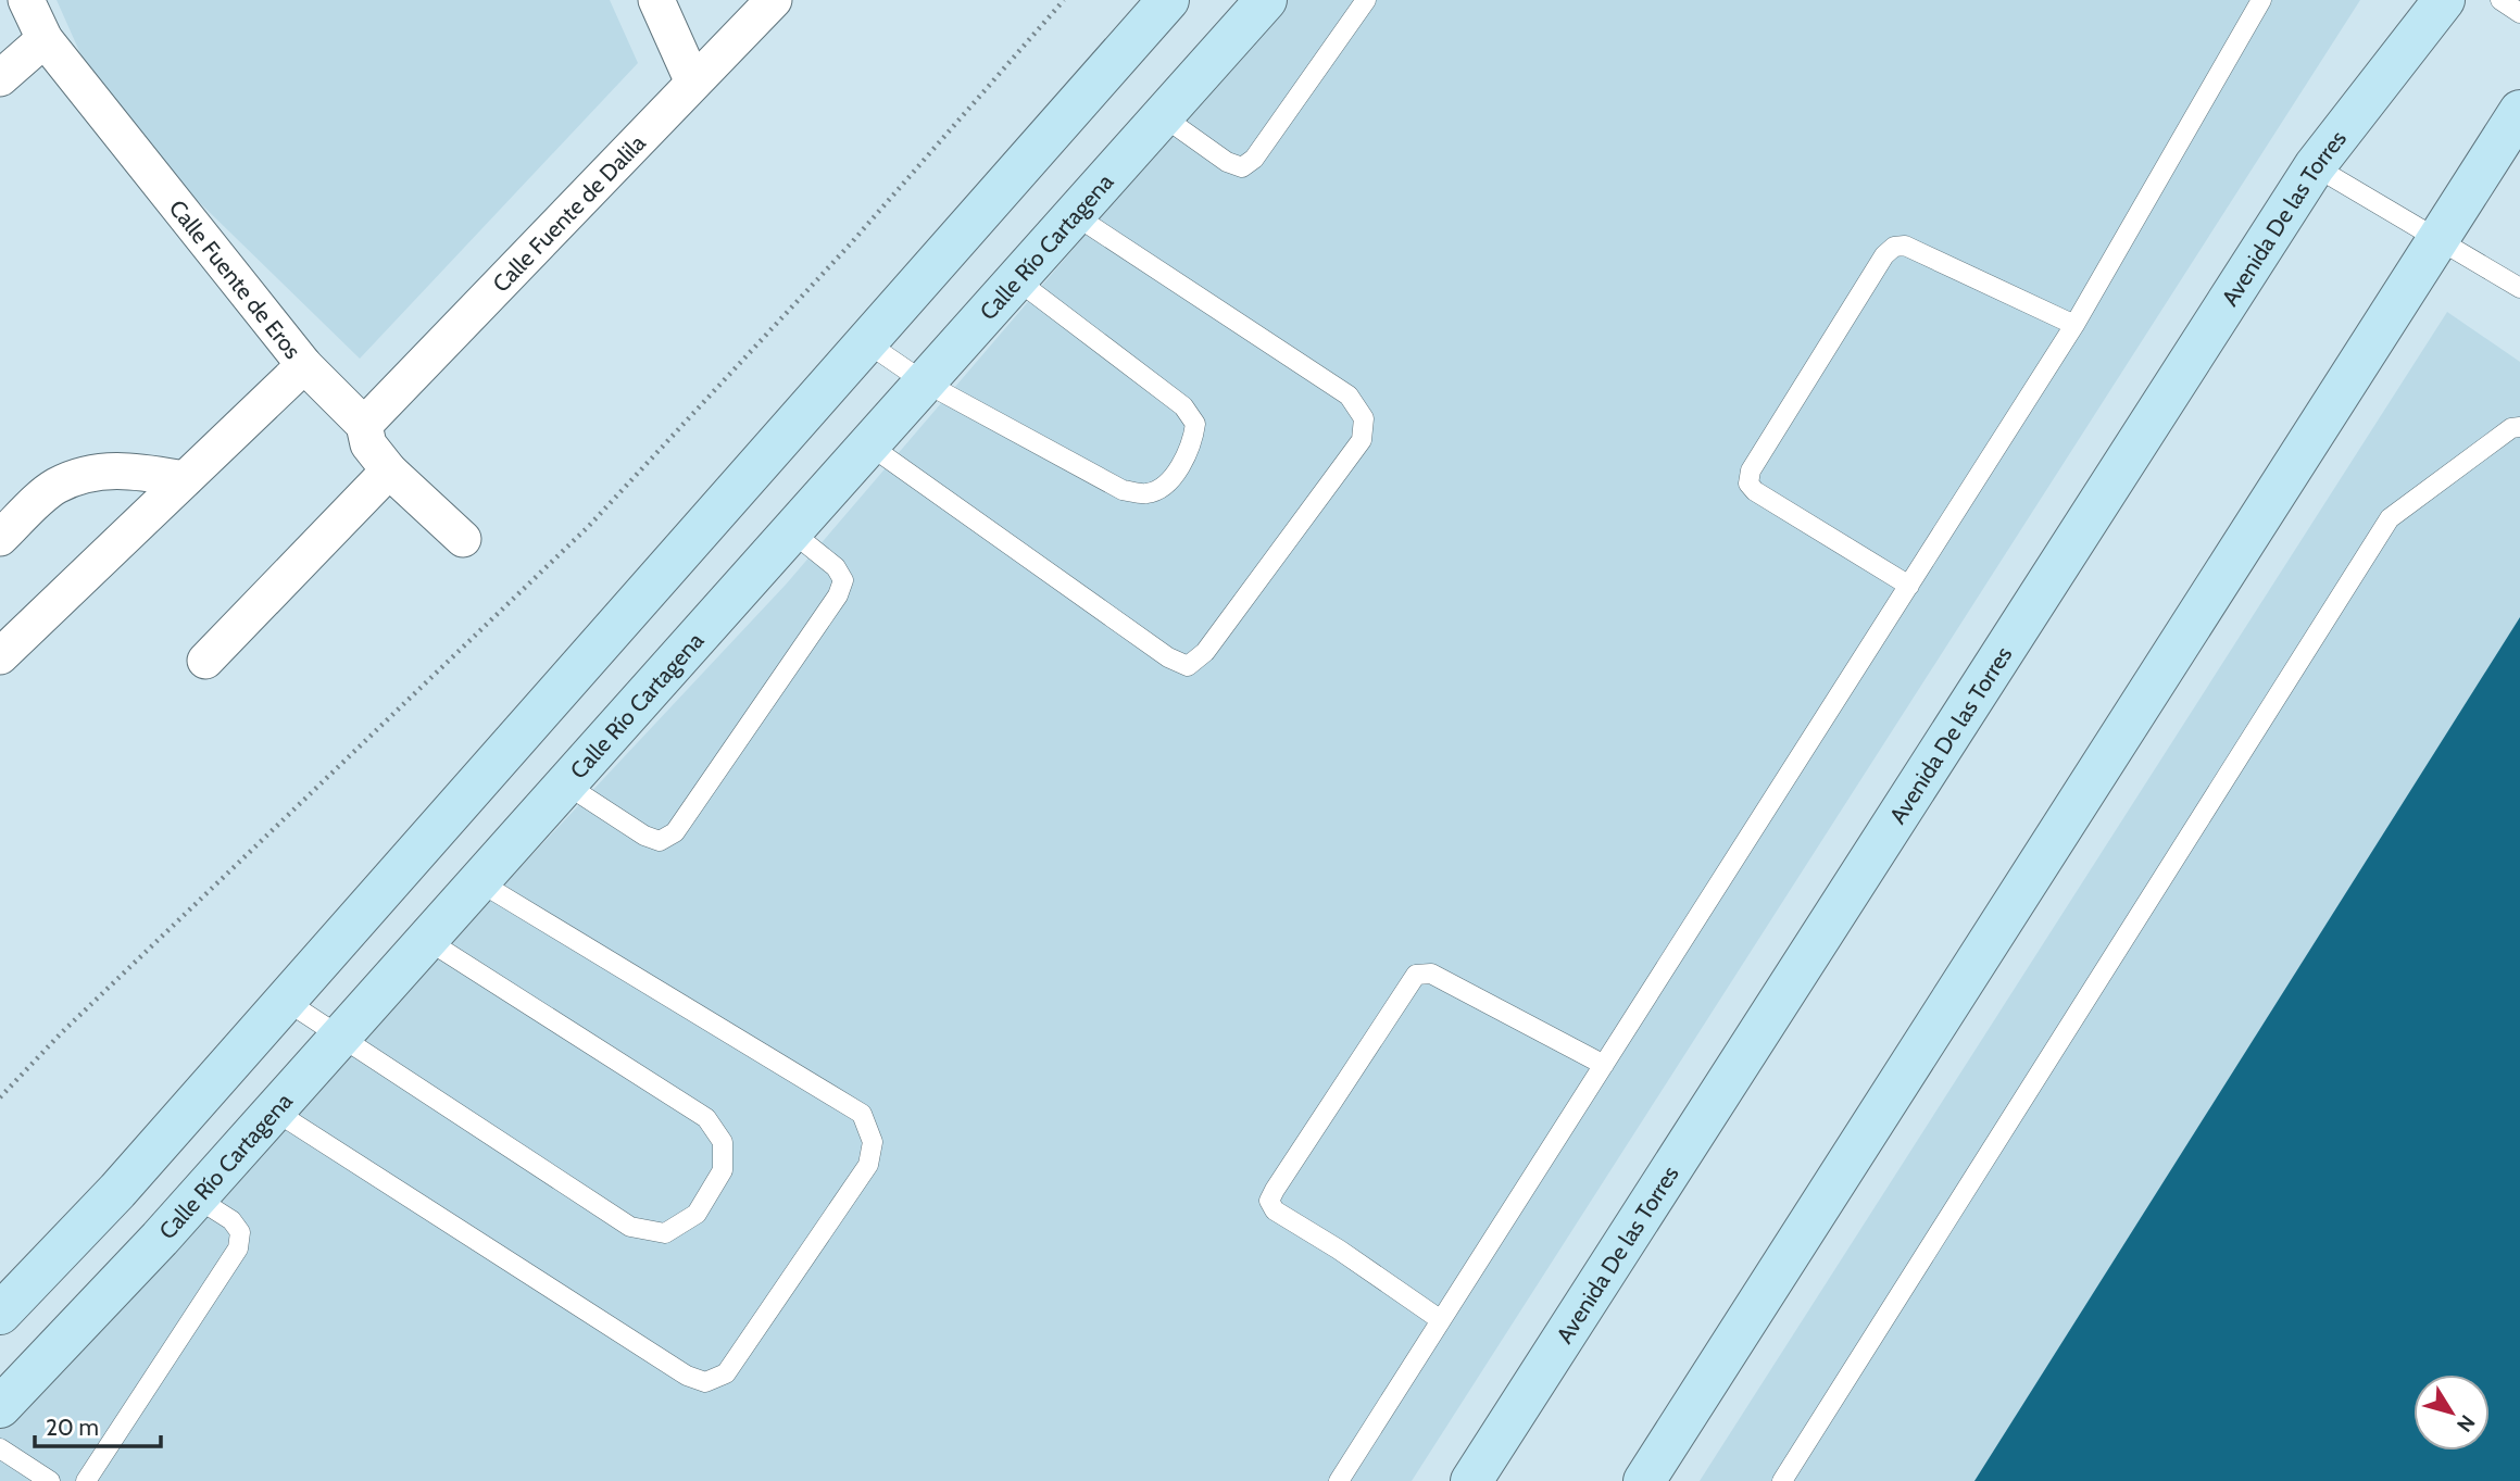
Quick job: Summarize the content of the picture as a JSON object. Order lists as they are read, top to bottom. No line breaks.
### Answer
{"streets":{"main road":["Avenida De las Torres","Calle Río Cartagena"],"street":["Calle Fuente de Dalila","Calle Fuente de Eros"]},"crossings":[["Calle Fuente de Dalila","Calle Fuente de Eros"]],"scale_bar":"20 m","north":"bottom right"}
